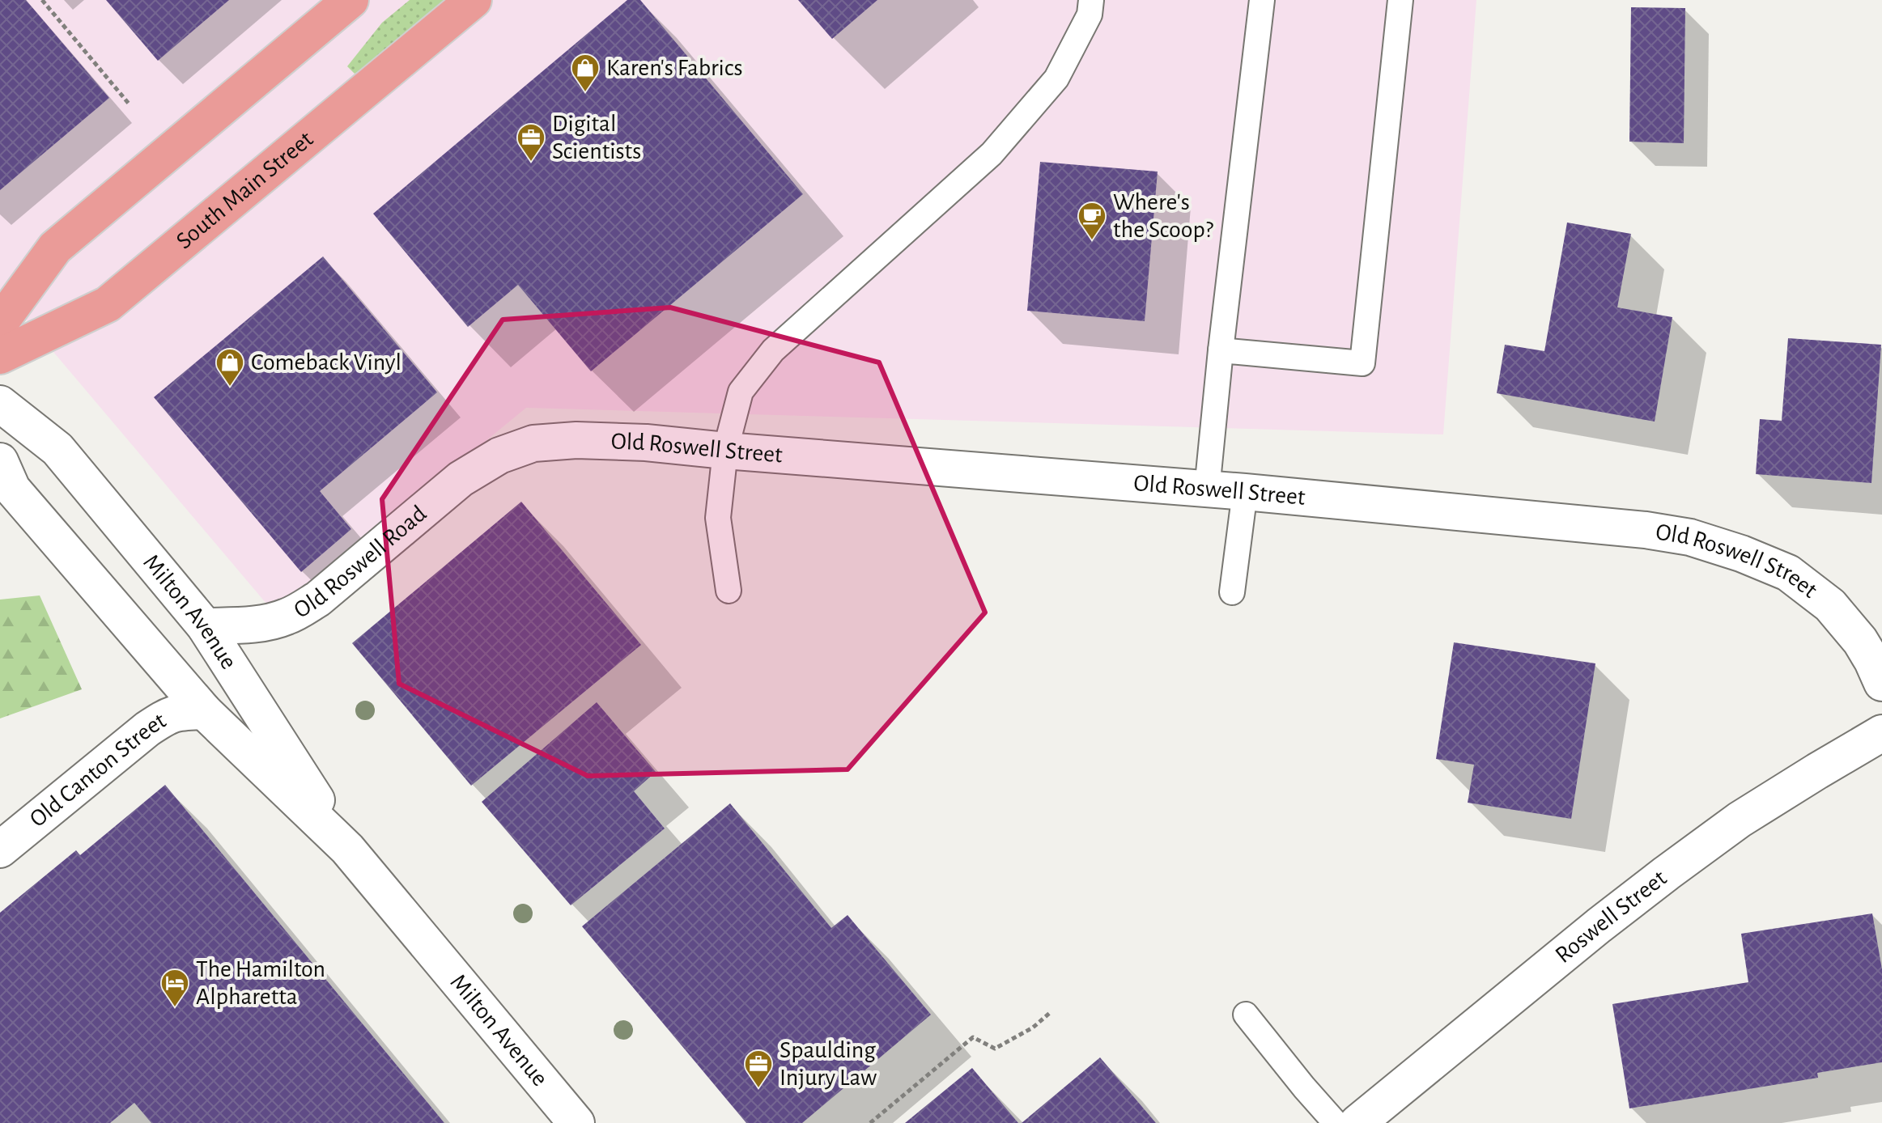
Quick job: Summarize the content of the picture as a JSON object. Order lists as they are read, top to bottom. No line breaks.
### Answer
{"streets":{"main road":["South Main Street"],"street":["Old Roswell Street","Old Roswell Road","Milton Avenue","Old Canton Street","Roswell Street"]},"crossings":[["Old Roswell Street","Old Roswell Road"],["Old Roswell Road","Milton Avenue"],["Milton Avenue","Old Canton Street"]],"places":{"shop":["Karen's Fabrics","Comeback Vinyl"],"office":["Digital Scientists","Spaulding Injury Law"],"cafe":["Where's the Scoop?"],"hotel":["The Hamilton Alpharetta"]}}
